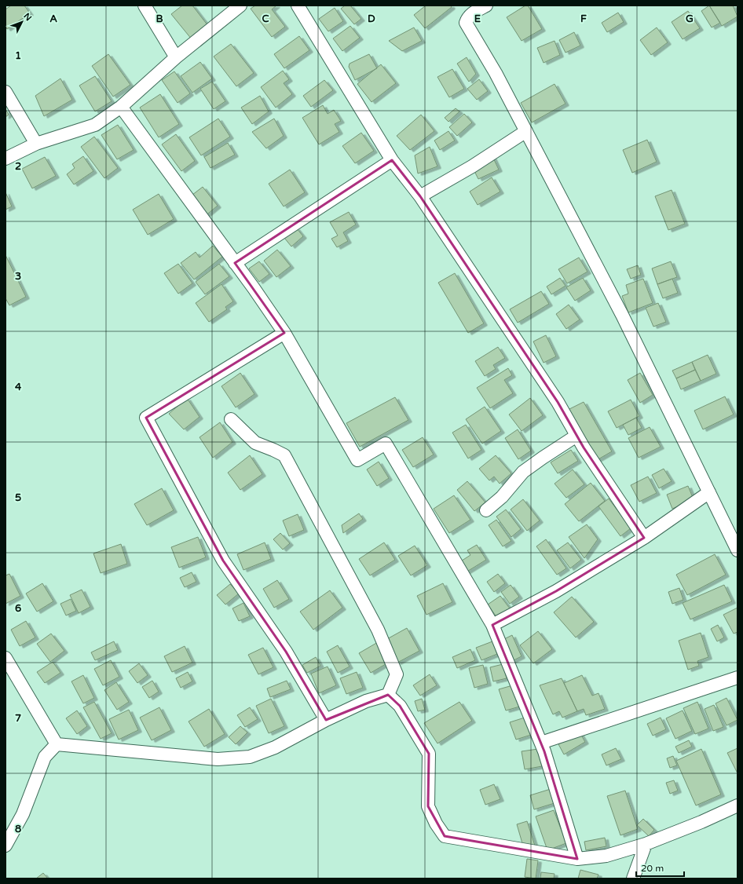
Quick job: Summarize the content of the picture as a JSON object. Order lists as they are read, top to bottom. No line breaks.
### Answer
{"scale_bar":"20 m","north":"top right","grid":{"columns":["A","B","C","D","E","F","G"],"rows":["1","2","3","4","5","6","7","8"]}}
